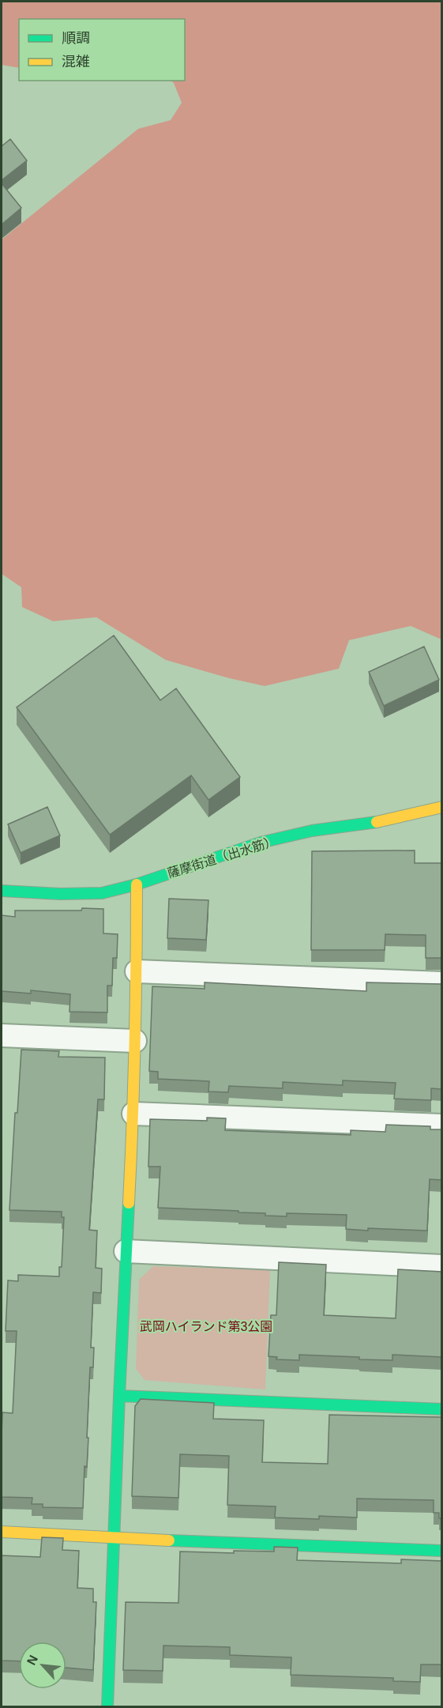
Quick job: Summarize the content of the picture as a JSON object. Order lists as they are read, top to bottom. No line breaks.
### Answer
{"streets":{"street":["薩摩街道（出水筋）"]},"parks":["武岡ハイランド第3公園"],"legend":["順調","混雑"],"north":"top left"}
